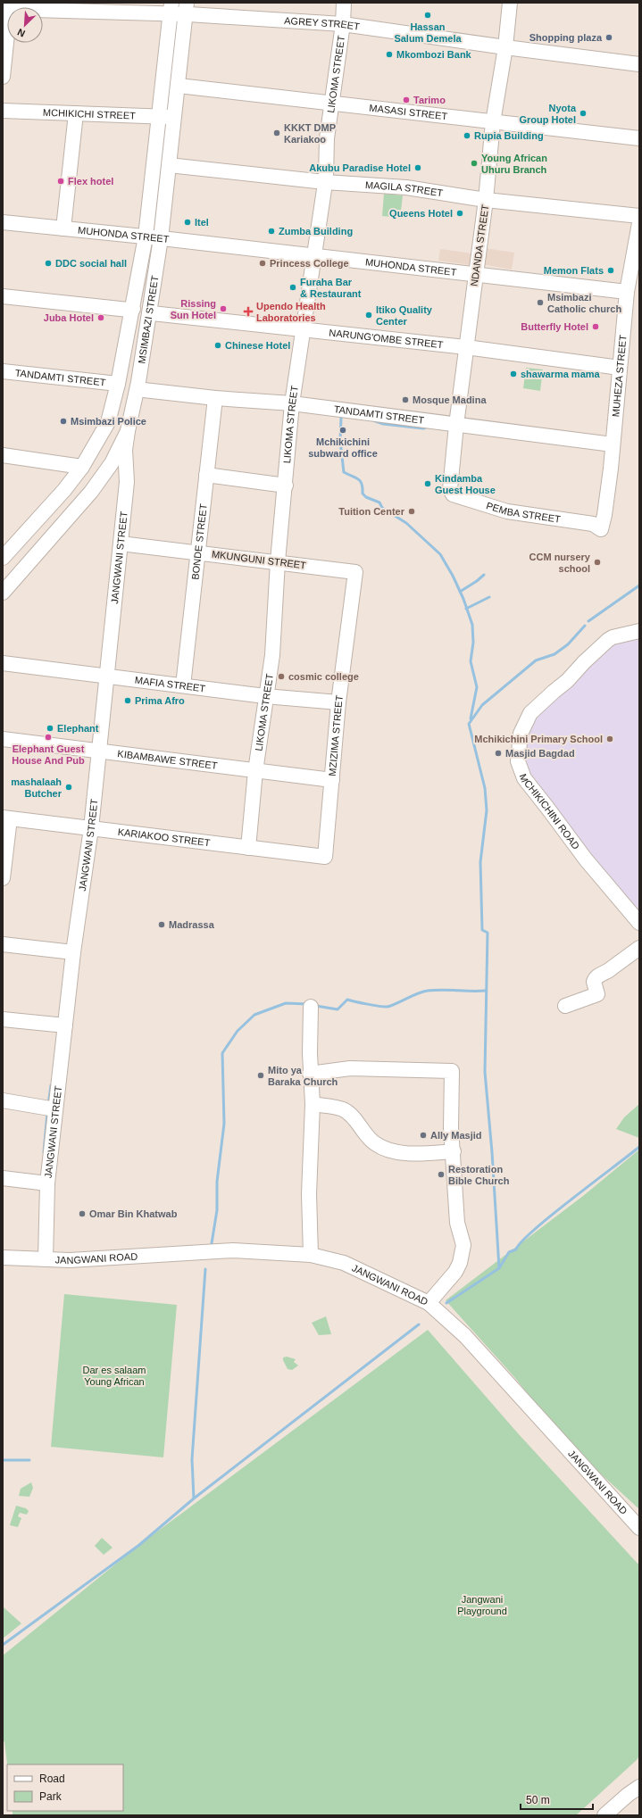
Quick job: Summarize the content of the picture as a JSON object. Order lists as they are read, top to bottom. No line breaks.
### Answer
{"streets":{"street":["AGREY STREET","LIKOMA STREET","MASASI STREET","MCHIKICHI STREET","MAGILA STREET","MUHONDA STREET","NDANDA STREET","MSIMBAZI STREET","NARUNG'OMBE STREET","MUHEZA STREET","TANDAMTI STREET","PEMBA STREET","BONDE STREET","JANGWANI STREET","MKUNGUNI STREET","MAFIA STREET","MZIZIMA STREET","KIBAMBAWE STREET","MCHIKICHINI ROAD","KARIAKOO STREET","JANGWANI ROAD"]},"crossings":[["AGREY STREET","LIKOMA STREET"],["AGREY STREET","NDANDA STREET"],["AGREY STREET","MSIMBAZI STREET"],["LIKOMA STREET","MASASI STREET"],["LIKOMA STREET","MAGILA STREET"],["LIKOMA STREET","MUHONDA STREET"],["LIKOMA STREET","NARUNG'OMBE STREET"],["LIKOMA STREET","TANDAMTI STREET"],["LIKOMA STREET","MKUNGUNI STREET"],["LIKOMA STREET","MAFIA STREET"],["LIKOMA STREET","KIBAMBAWE STREET"],["LIKOMA STREET","KARIAKOO STREET"],["MASASI STREET","NDANDA STREET"],["MASASI STREET","MSIMBAZI STREET"],["MCHIKICHI STREET","MSIMBAZI STREET"],["MAGILA STREET","NDANDA STREET"],["MAGILA STREET","MSIMBAZI STREET"],["MUHONDA STREET","NDANDA STREET"],["MUHONDA STREET","MSIMBAZI STREET"],["MUHONDA STREET","MUHEZA STREET"],["NDANDA STREET","NARUNG'OMBE STREET"],["NDANDA STREET","TANDAMTI STREET"],["NDANDA STREET","PEMBA STREET"],["MSIMBAZI STREET","TANDAMTI STREET"],["MSIMBAZI STREET","JANGWANI STREET"],["NARUNG'OMBE STREET","MUHEZA STREET"],["MUHEZA STREET","TANDAMTI STREET"],["MUHEZA STREET","PEMBA STREET"],["TANDAMTI STREET","BONDE STREET"],["BONDE STREET","MKUNGUNI STREET"],["BONDE STREET","MAFIA STREET"],["JANGWANI STREET","MKUNGUNI STREET"],["JANGWANI STREET","MAFIA STREET"],["JANGWANI STREET","KIBAMBAWE STREET"],["JANGWANI STREET","KARIAKOO STREET"],["JANGWANI STREET","JANGWANI ROAD"],["MKUNGUNI STREET","MZIZIMA STREET"],["MAFIA STREET","MZIZIMA STREET"],["MZIZIMA STREET","KIBAMBAWE STREET"],["MZIZIMA STREET","KARIAKOO STREET"]],"parks":["Dar es salaam Young African","Jangwani Playground"],"places":{"other":["Hassan Salum Demela","Shopping plaza","Mkombozi Bank","Tarimo","Nyota Group Hotel","KKKT DMP Kariakoo","Rupia Building","Young African Uhuru Branch","Akubu Paradise Hotel","Flex hotel","Queens Hotel","Itel","Zumba Building","DDC social hall","Princess College","Memon Flats","Furaha Bar & Restaurant","Msimbazi Catholic church","Rissing Sun Hotel","Itiko Quality Center","Juba Hotel","Butterfly Hotel","Chinese Hotel","shawarma mama","Mosque Madina","Msimbazi Police","Mchikichini subward office","Kindamba Guest House","Tuition Center","CCM nursery school","cosmic college","Prima Afro","Elephant","Elephant Guest House And Pub","Mchikichini Primary School","Masjid Bagdad","mashalaah Butcher","Madrassa","Mito ya Baraka Church","Ally Masjid","Restoration Bible Church","Omar Bin Khatwab"],"health":["Upendo Health Laboratories"]},"legend":["Road","Park"],"scale_bar":"50 m","north":"bottom left"}
